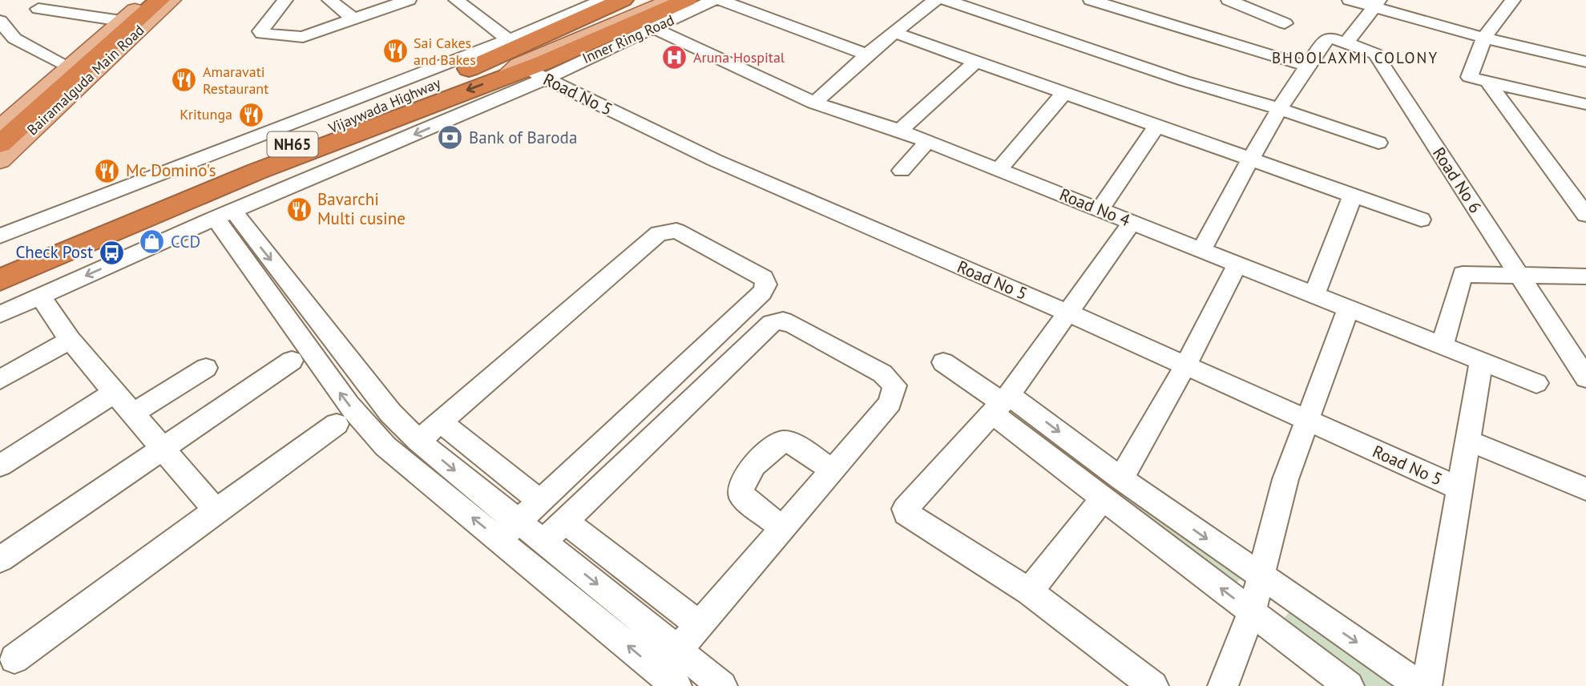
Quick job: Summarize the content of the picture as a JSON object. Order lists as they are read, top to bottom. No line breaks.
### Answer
{"streets":{"highway":["Vijaywada Highway","NH65"],"main road":["Bairamalguda Main Road"],"street":["Inner Ring Road","Road No 5","Road No 6","Road No 4"]},"crossings":[["Inner Ring Road","Road No 4"],["Road No 5","Vijaywada Highway"],["Road No 5","NH65"],["Vijaywada Highway","NH65"]],"districts":["BHOOLAXMI COLONY"],"places":{"restaurant":["Sai Cakes and Bakes","Amaravati Restaurant","Kritunga","Mc Domino's","Bavarchi Multi cusine"],"hospital":["Aruna Hospital"],"bank":["Bank of Baroda"],"shop":["CCD"],"bus stop":["Check Post"]}}
